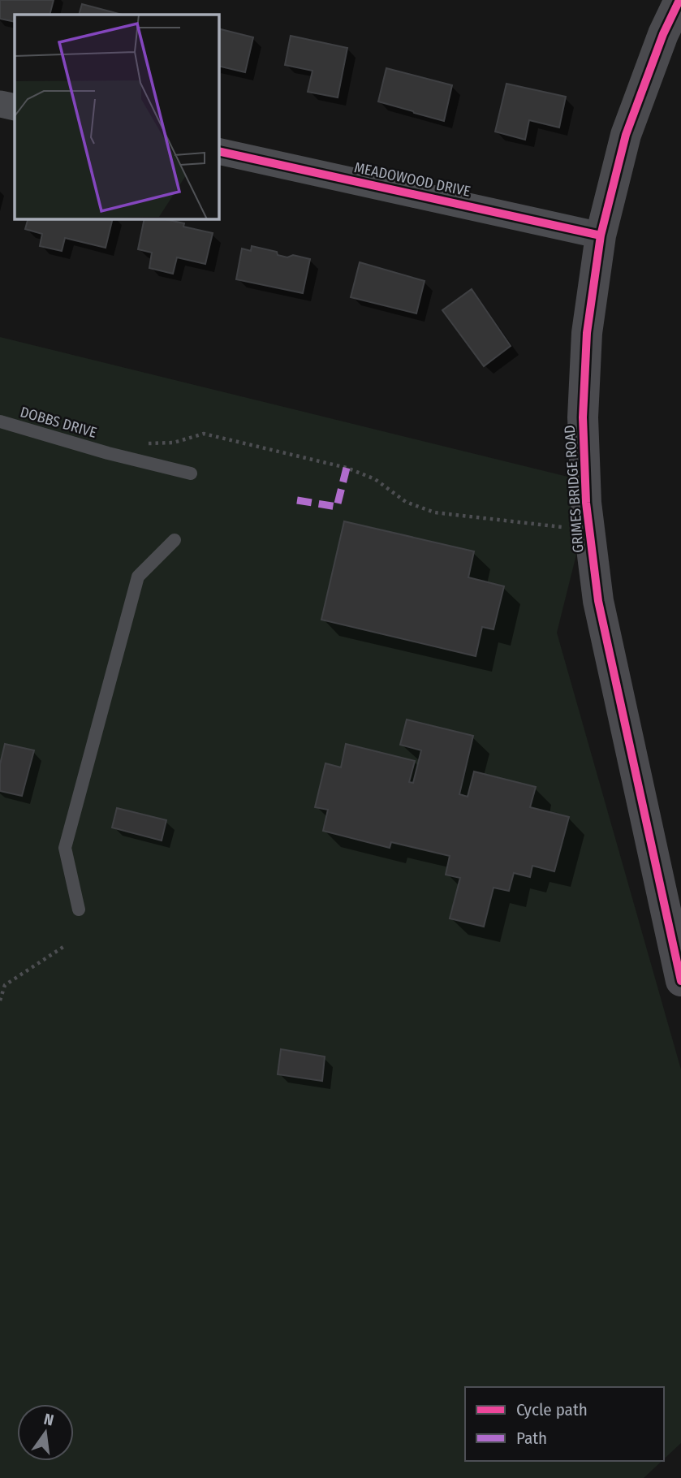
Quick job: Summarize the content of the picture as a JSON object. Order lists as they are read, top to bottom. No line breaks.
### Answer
{"streets":{"street":["MEADOWOOD DRIVE","GRIMES BRIDGE ROAD"],"lane":["DOBBS DRIVE"]},"crossings":[["MEADOWOOD DRIVE","GRIMES BRIDGE ROAD"]],"legend":["Cycle path","Path"],"north":"top"}
